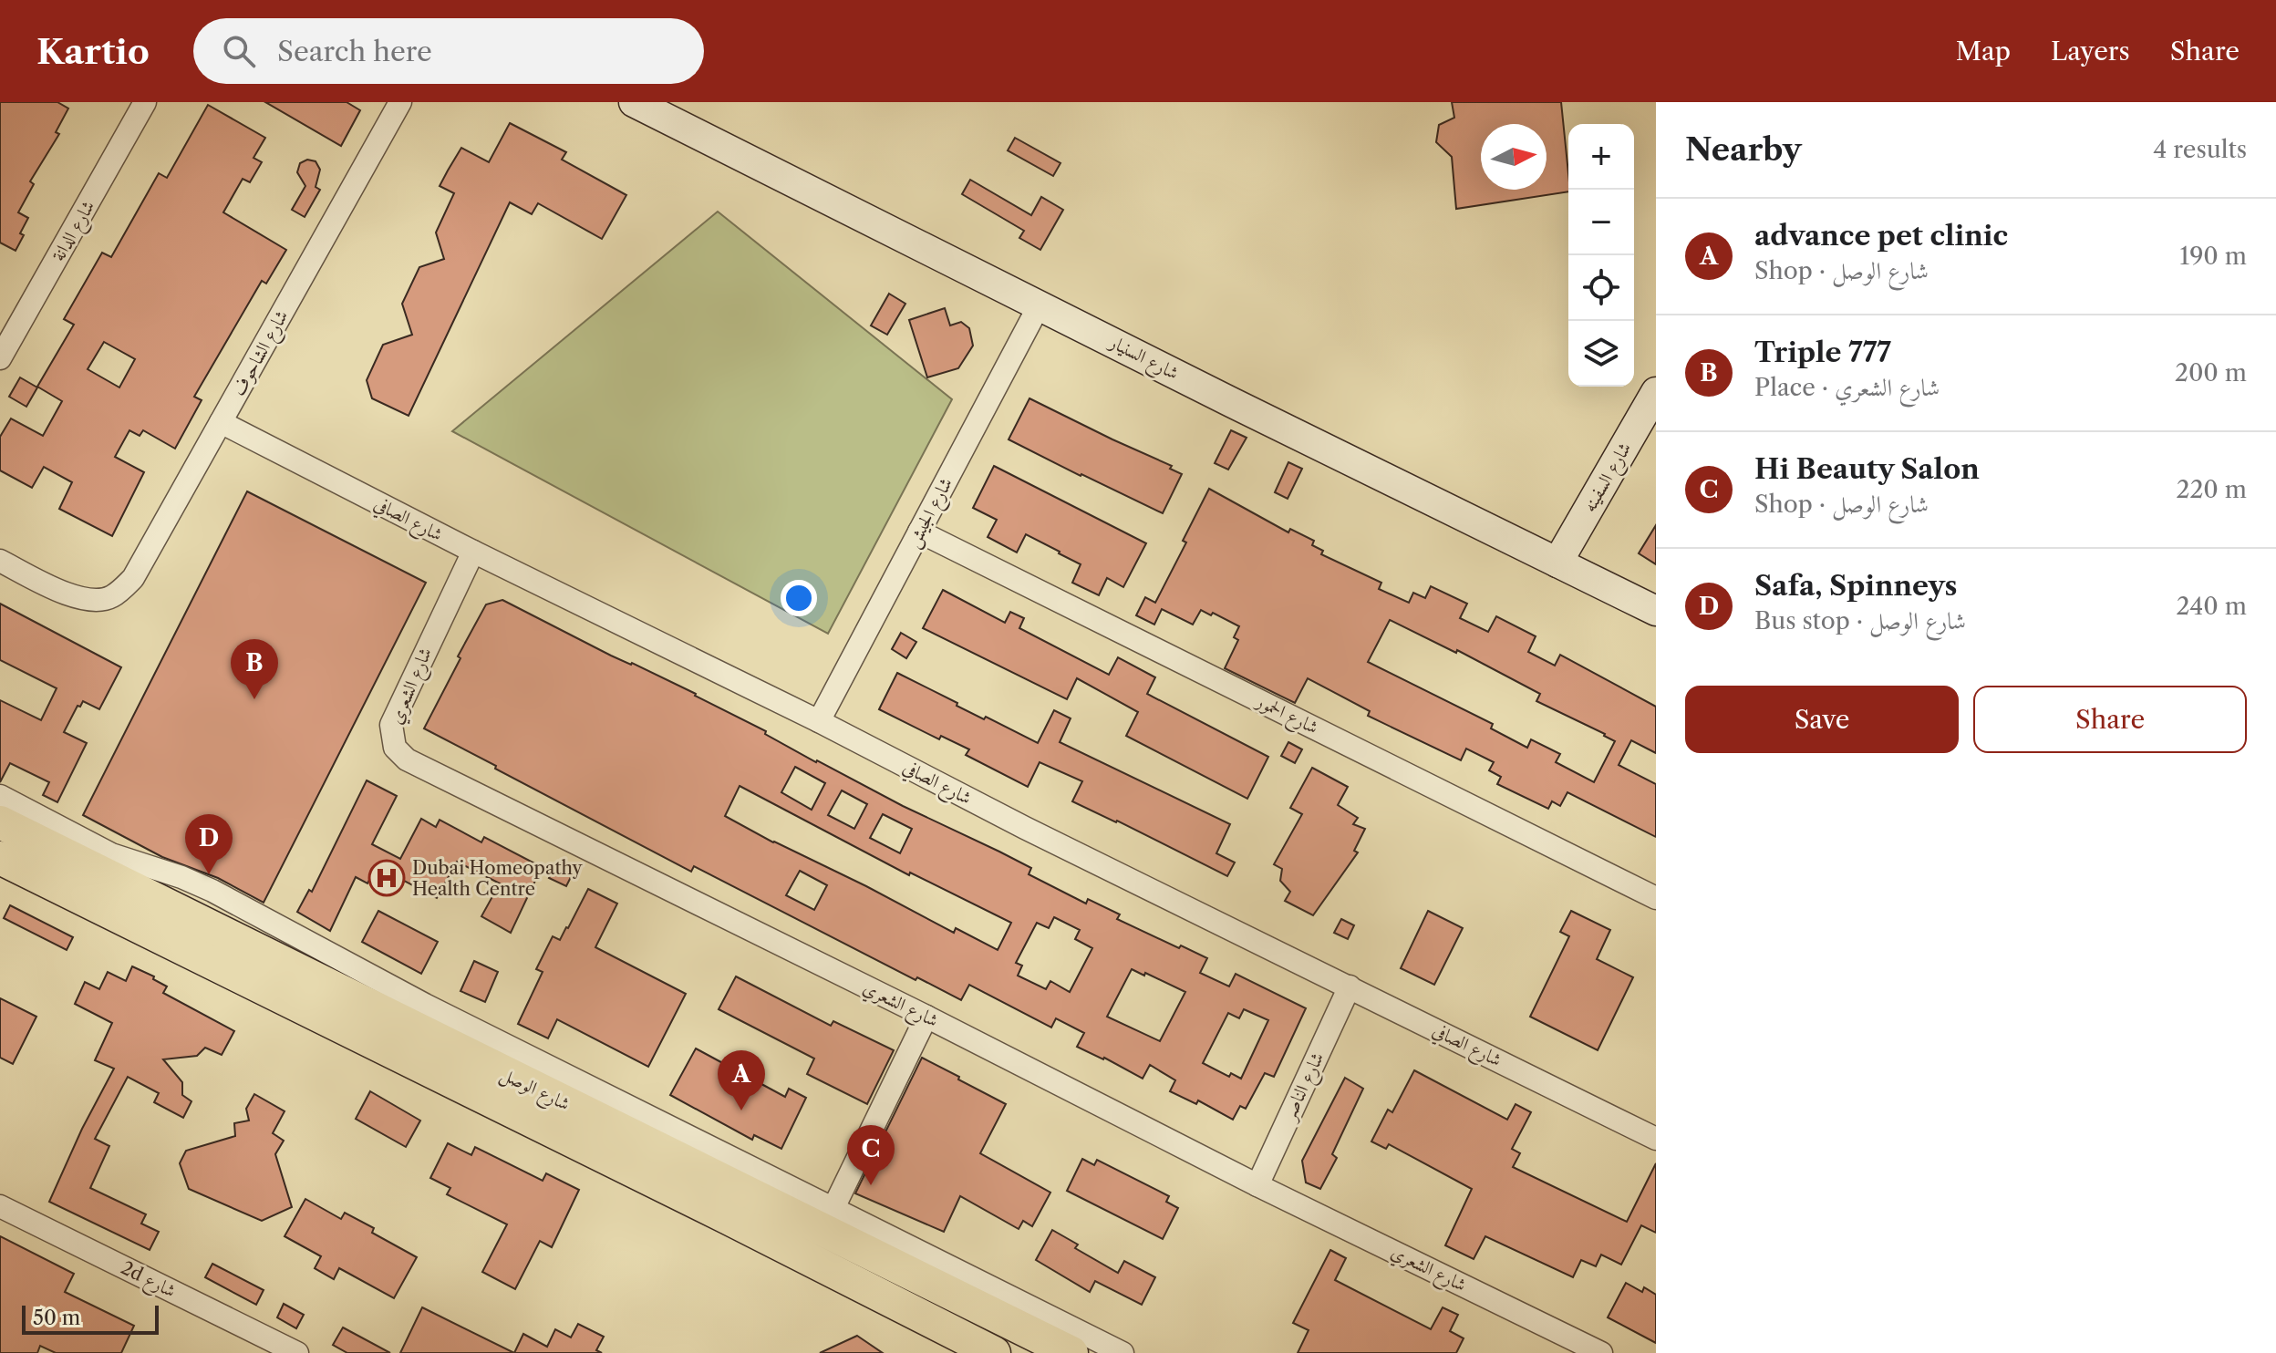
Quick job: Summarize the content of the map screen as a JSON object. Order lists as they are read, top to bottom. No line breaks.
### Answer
{"streets":{"main road":["شارع الوصل"],"street":["شارع الدانة","شارع الشاحوف","شارع السنيار","شارع السفينه","شارع الجيش","شارع الصافي","شارع الشعري","شارع الحمور","شارع الناصر","2d شارع"]},"crossings":[["شارع الشاحوف","شارع الصافي"],["شارع السنيار","شارع السفينه"],["شارع السنيار","شارع الجيش"],["شارع الجيش","شارع الصافي"],["شارع الجيش","شارع الحمور"],["شارع الصافي","شارع الشعري"],["شارع الصافي","شارع الناصر"],["شارع الشعري","شارع الناصر"]],"places":{"hospital":["Dubai Homeopathy Health Centre"]},"scale_bar":"50 m","north":"right","page":{"header":"Kartio","search":"Search here","nav":["Map","Layers","Share"],"heading":["Nearby","4 results"],"map_buttons":["+","−"],"list":[{"mark":"A","name":"advance pet clinic","note":"Shop · شارع الوصل","value":"190 m"},{"mark":"B","name":"Triple 777","note":"Place · شارع الشعري","value":"200 m"},{"mark":"C","name":"Hi Beauty Salon","note":"Shop · شارع الوصل","value":"220 m"},{"mark":"D","name":"Safa, Spinneys","note":"Bus stop · شارع الوصل","value":"240 m"}],"pins":["B","D","A","C"],"buttons":["Save","Share"],"scale":"50 m"}}
